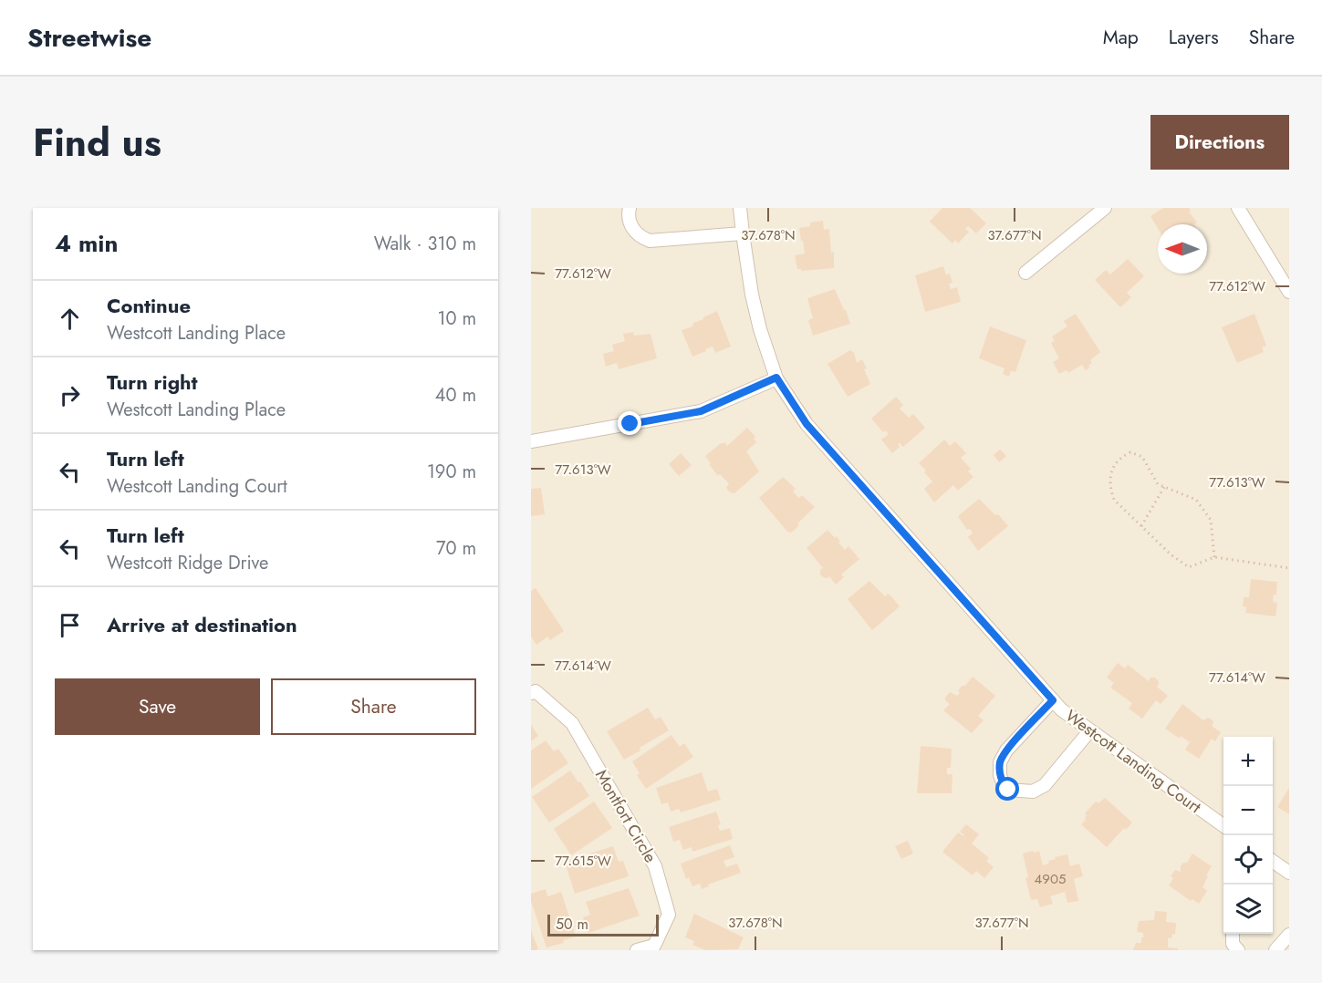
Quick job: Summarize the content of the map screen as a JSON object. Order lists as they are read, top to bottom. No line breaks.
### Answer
{"streets":{"street":["Westcott Landing Court","Montfort Circle"]},"house_numbers":["4905"],"scale_bar":"50 m","north":"left","page":{"header":"Streetwise","nav":["Map","Layers","Share"],"title":"Find us","buttons":["Directions",["Save","Share"]],"heading":["4 min","Walk · 310 m"],"list":[["Continue","Westcott Landing Place","10 m"],["Turn right","Westcott Landing Place","40 m"],["Turn left","Westcott Landing Court","190 m"],["Turn left","Westcott Ridge Drive","70 m"],"Arrive at destination"],"map_buttons":["+","−"],"scale":"50 m"},"coordinates":["37.678°N","37.677°N","77.612°W","77.613°W","77.614°W","77.615°W"]}
